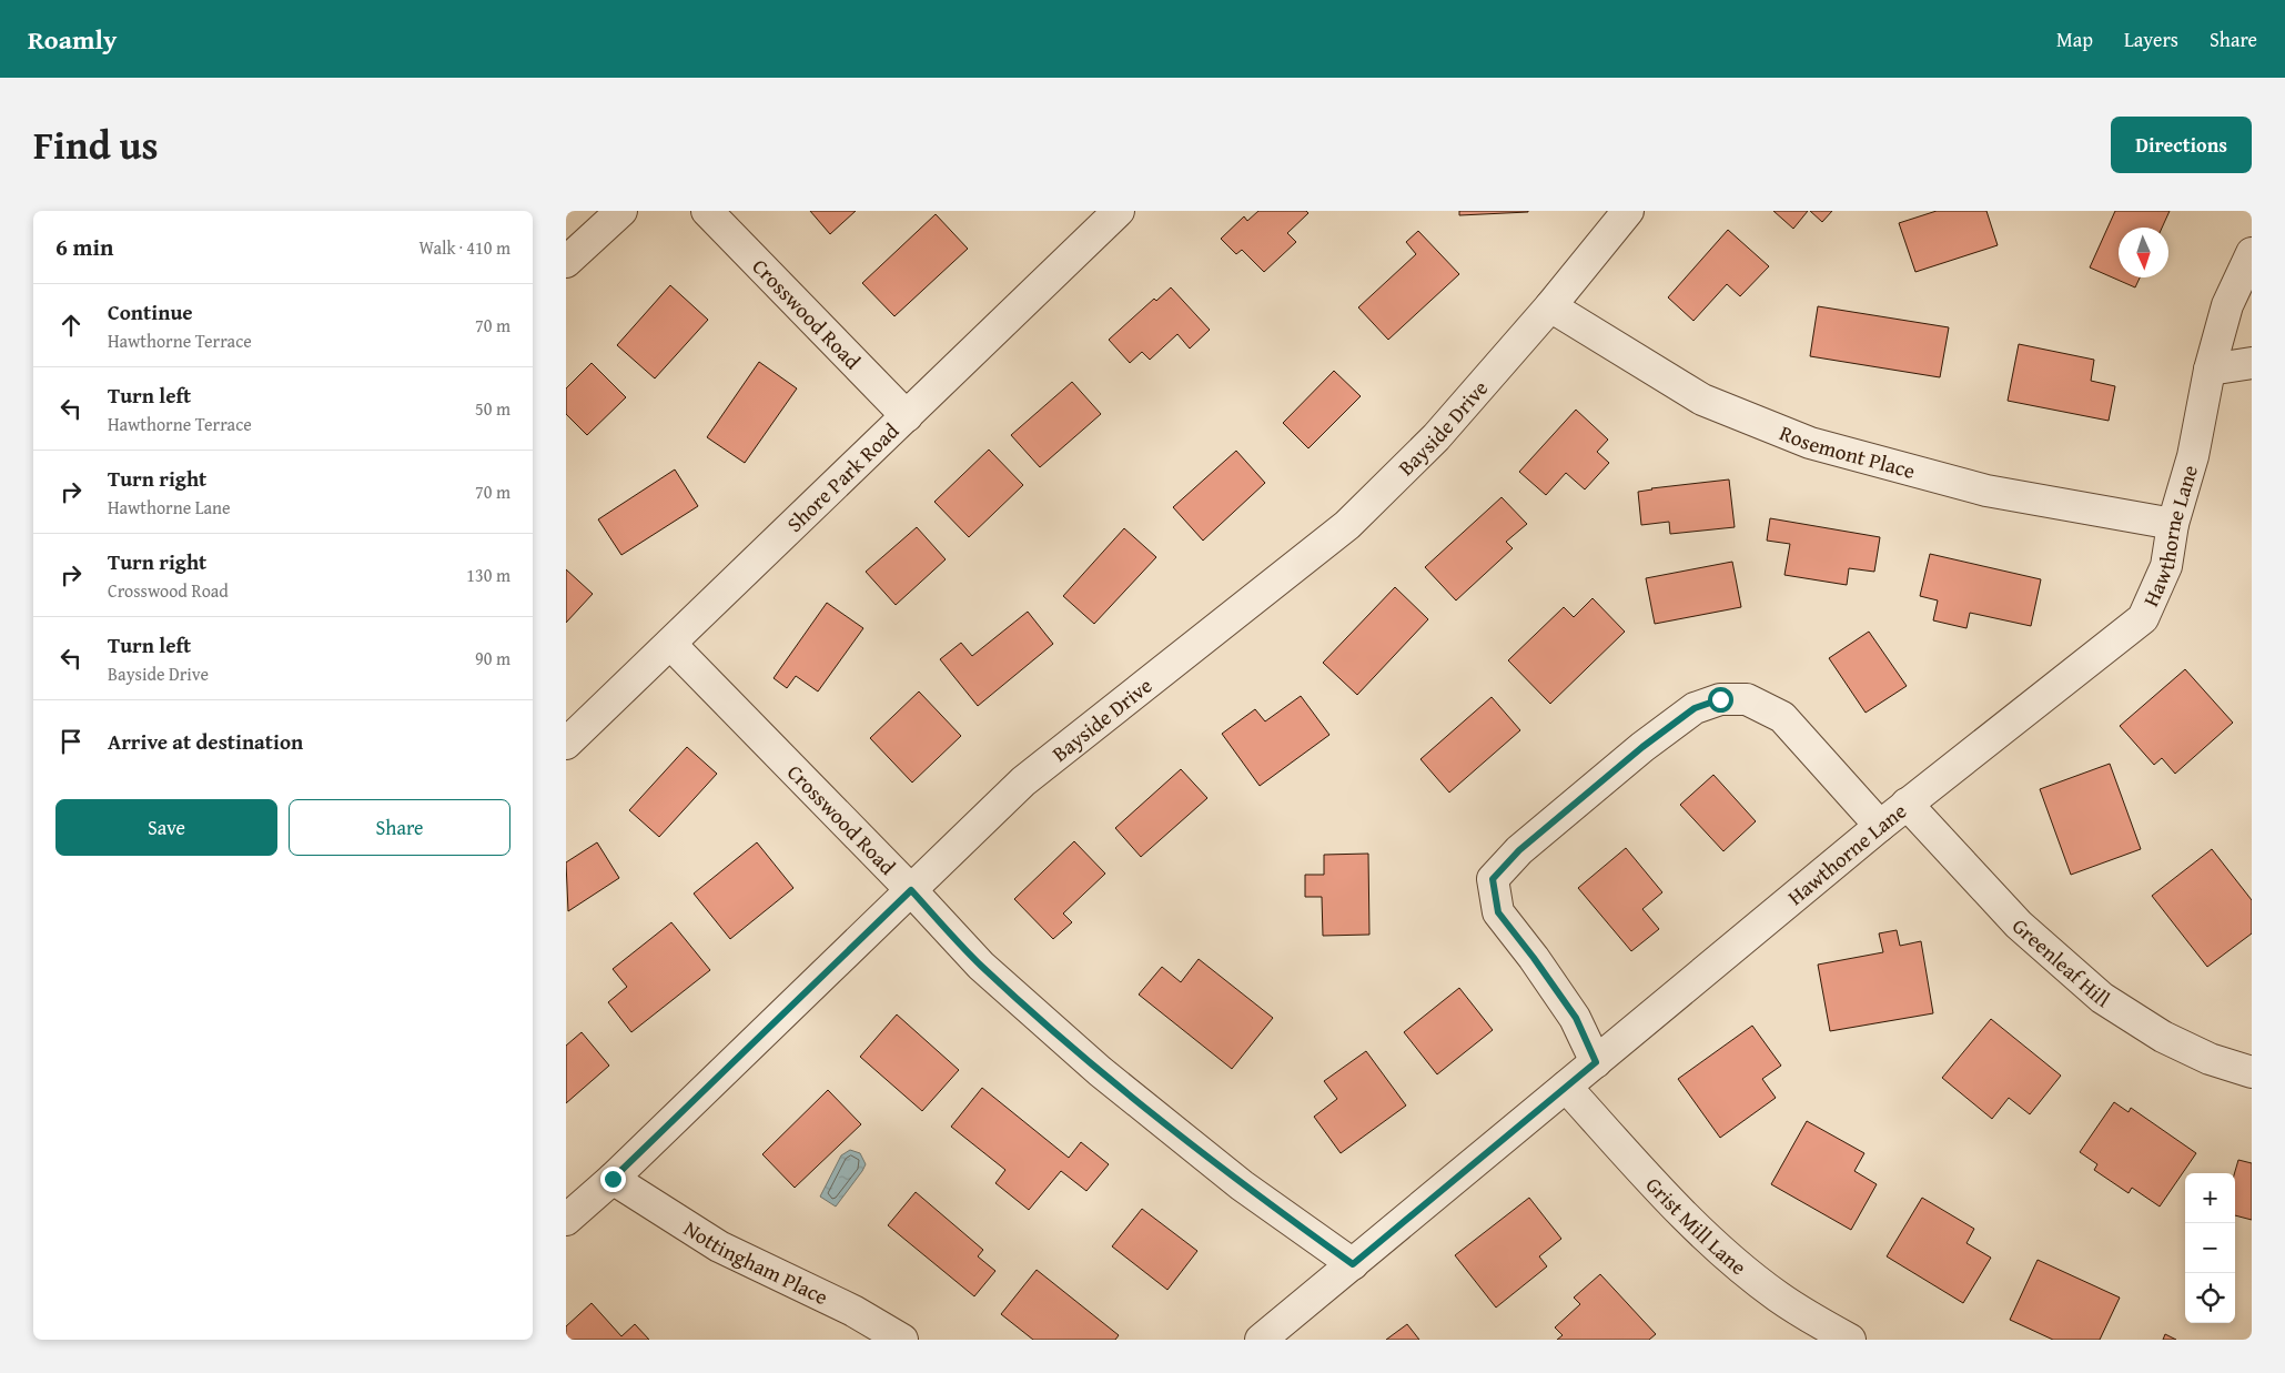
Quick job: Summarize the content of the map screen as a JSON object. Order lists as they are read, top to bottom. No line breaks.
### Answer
{"streets":{"street":["Crosswood Road","Bayside Drive","Rosemont Place","Shore Park Road","Hawthorne Lane","Greenleaf Hill","Grist Mill Lane","Nottingham Place"]},"crossings":[["Crosswood Road","Bayside Drive"],["Crosswood Road","Shore Park Road"],["Crosswood Road","Hawthorne Lane"],["Bayside Drive","Rosemont Place"],["Bayside Drive","Nottingham Place"],["Rosemont Place","Hawthorne Lane"],["Hawthorne Lane","Greenleaf Hill"],["Hawthorne Lane","Grist Mill Lane"]],"north":"bottom","page":{"header":"Roamly","nav":["Map","Layers","Share"],"title":"Find us","buttons":["Directions",["Save","Share"]],"heading":["6 min","Walk · 410 m"],"list":[["Continue","Hawthorne Terrace","70 m"],["Turn left","Hawthorne Terrace","50 m"],["Turn right","Hawthorne Lane","70 m"],["Turn right","Crosswood Road","130 m"],["Turn left","Bayside Drive","90 m"],"Arrive at destination"],"map_buttons":["+","−"]}}
